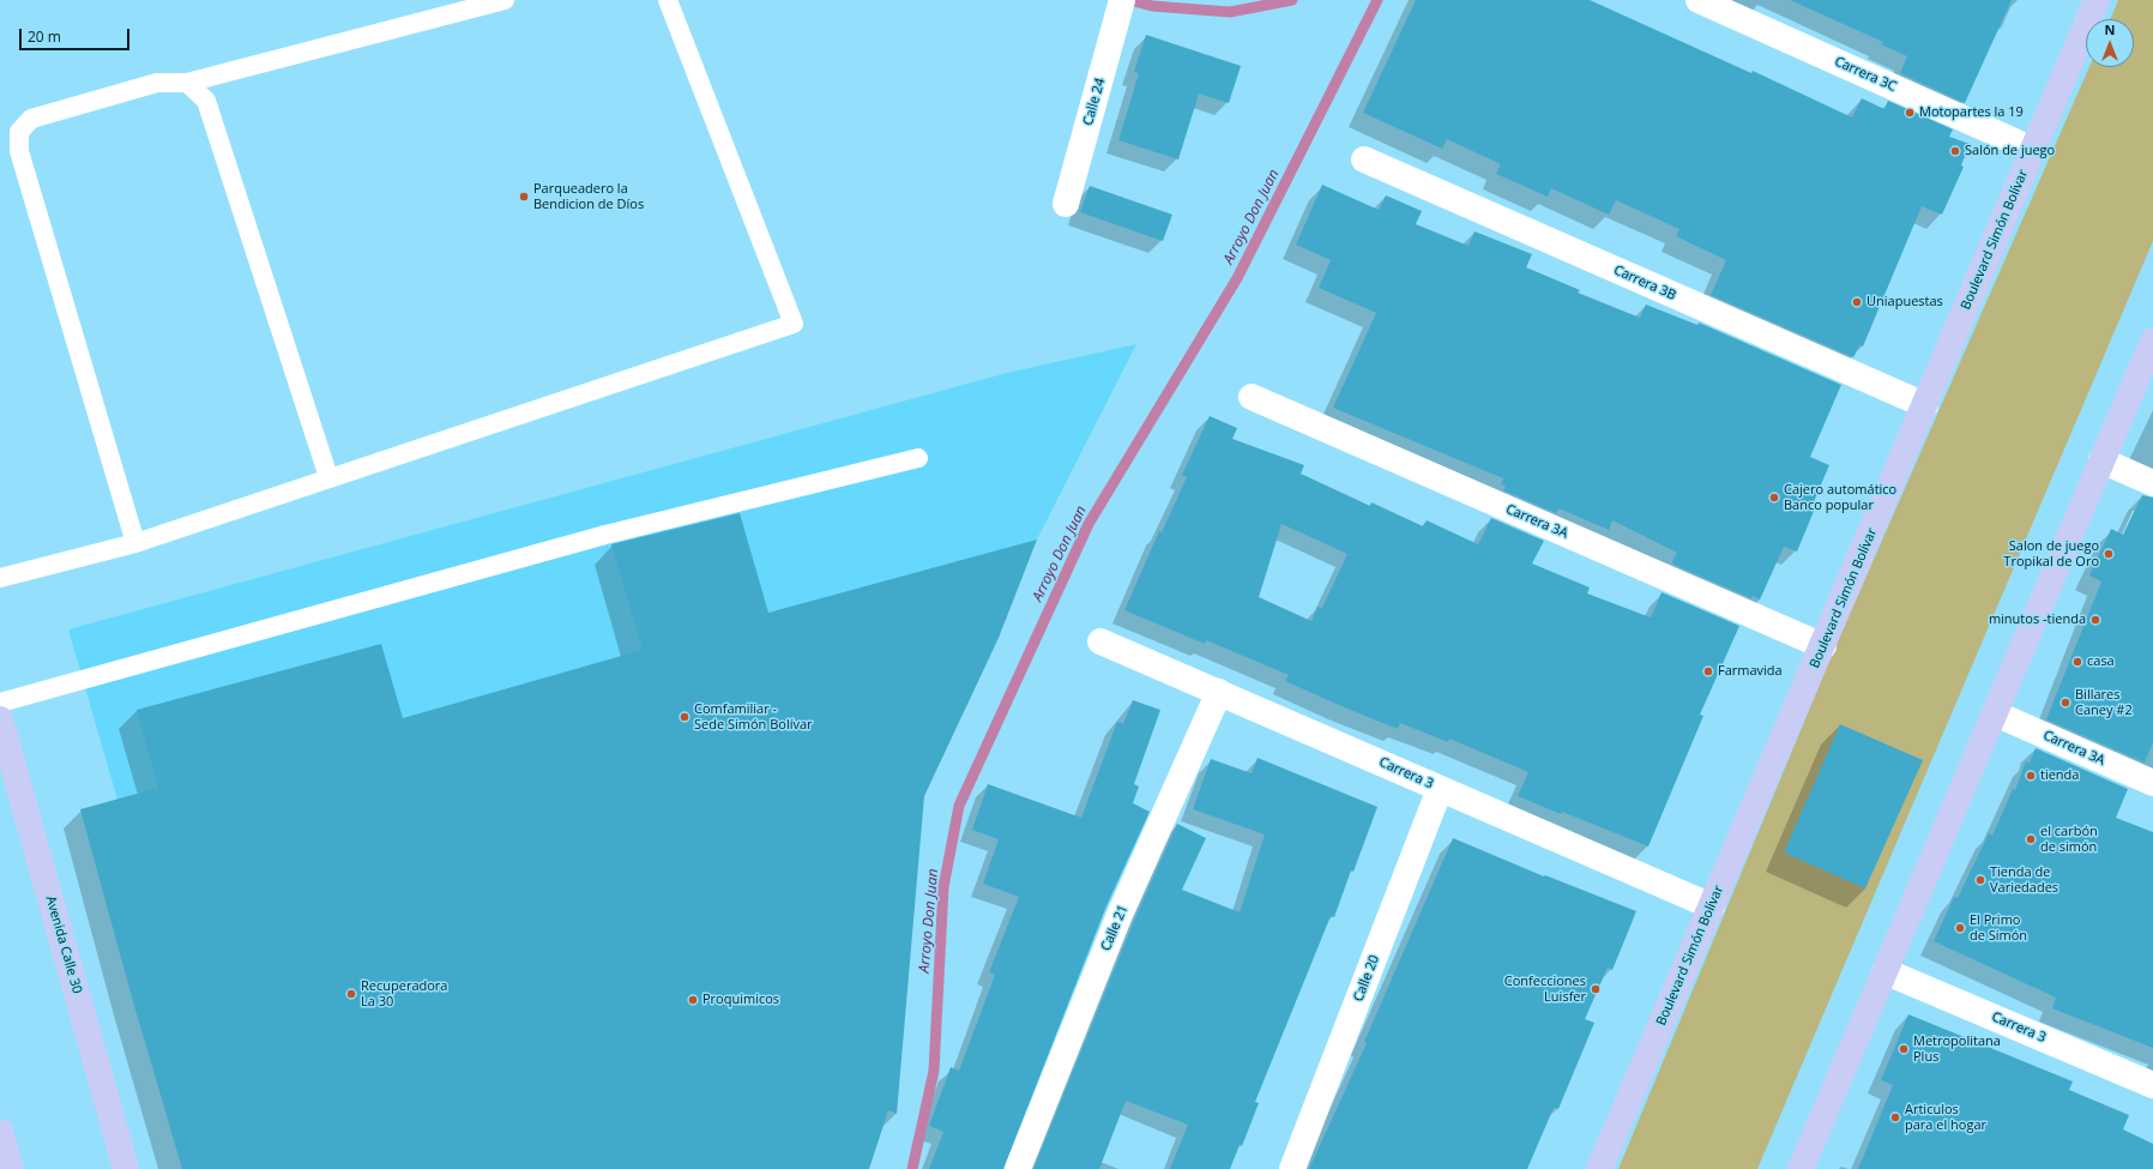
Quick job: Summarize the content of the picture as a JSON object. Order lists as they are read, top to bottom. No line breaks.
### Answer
{"streets":{"highway":["Boulevard Simón Bolívar","Avenida Calle 30"],"street":["Carrera 3C","Calle 24","Carrera 3B","Carrera 3A","Carrera 3","Calle 21","Calle 20"]},"crossings":[["Carrera 3C","Boulevard Simón Bolívar"],["Boulevard Simón Bolívar","Carrera 3B"],["Boulevard Simón Bolívar","Carrera 3A"],["Boulevard Simón Bolívar","Carrera 3"],["Carrera 3","Calle 21"],["Carrera 3","Calle 20"]],"water":["Arroyo Don Juan"],"places":["Motopartes la 19","Salón de juego","Parqueadero la Bendicion de Díos","Uniapuestas","Cajero automático Banco popular","Salon de juego Tropikal de Oro","minutos -tienda","casa","Farmavida","Billares Caney #2","Comfamiliar - Sede Simón Bolívar","tienda","el carbón de simón","Tienda de Variedades","El Primo de Simón","Confecciones Luisfer","Recuperadora La 30","Proquimicos","Metropolitana Plus","Articulos para el hogar"],"scale_bar":"20 m","north":"top"}
